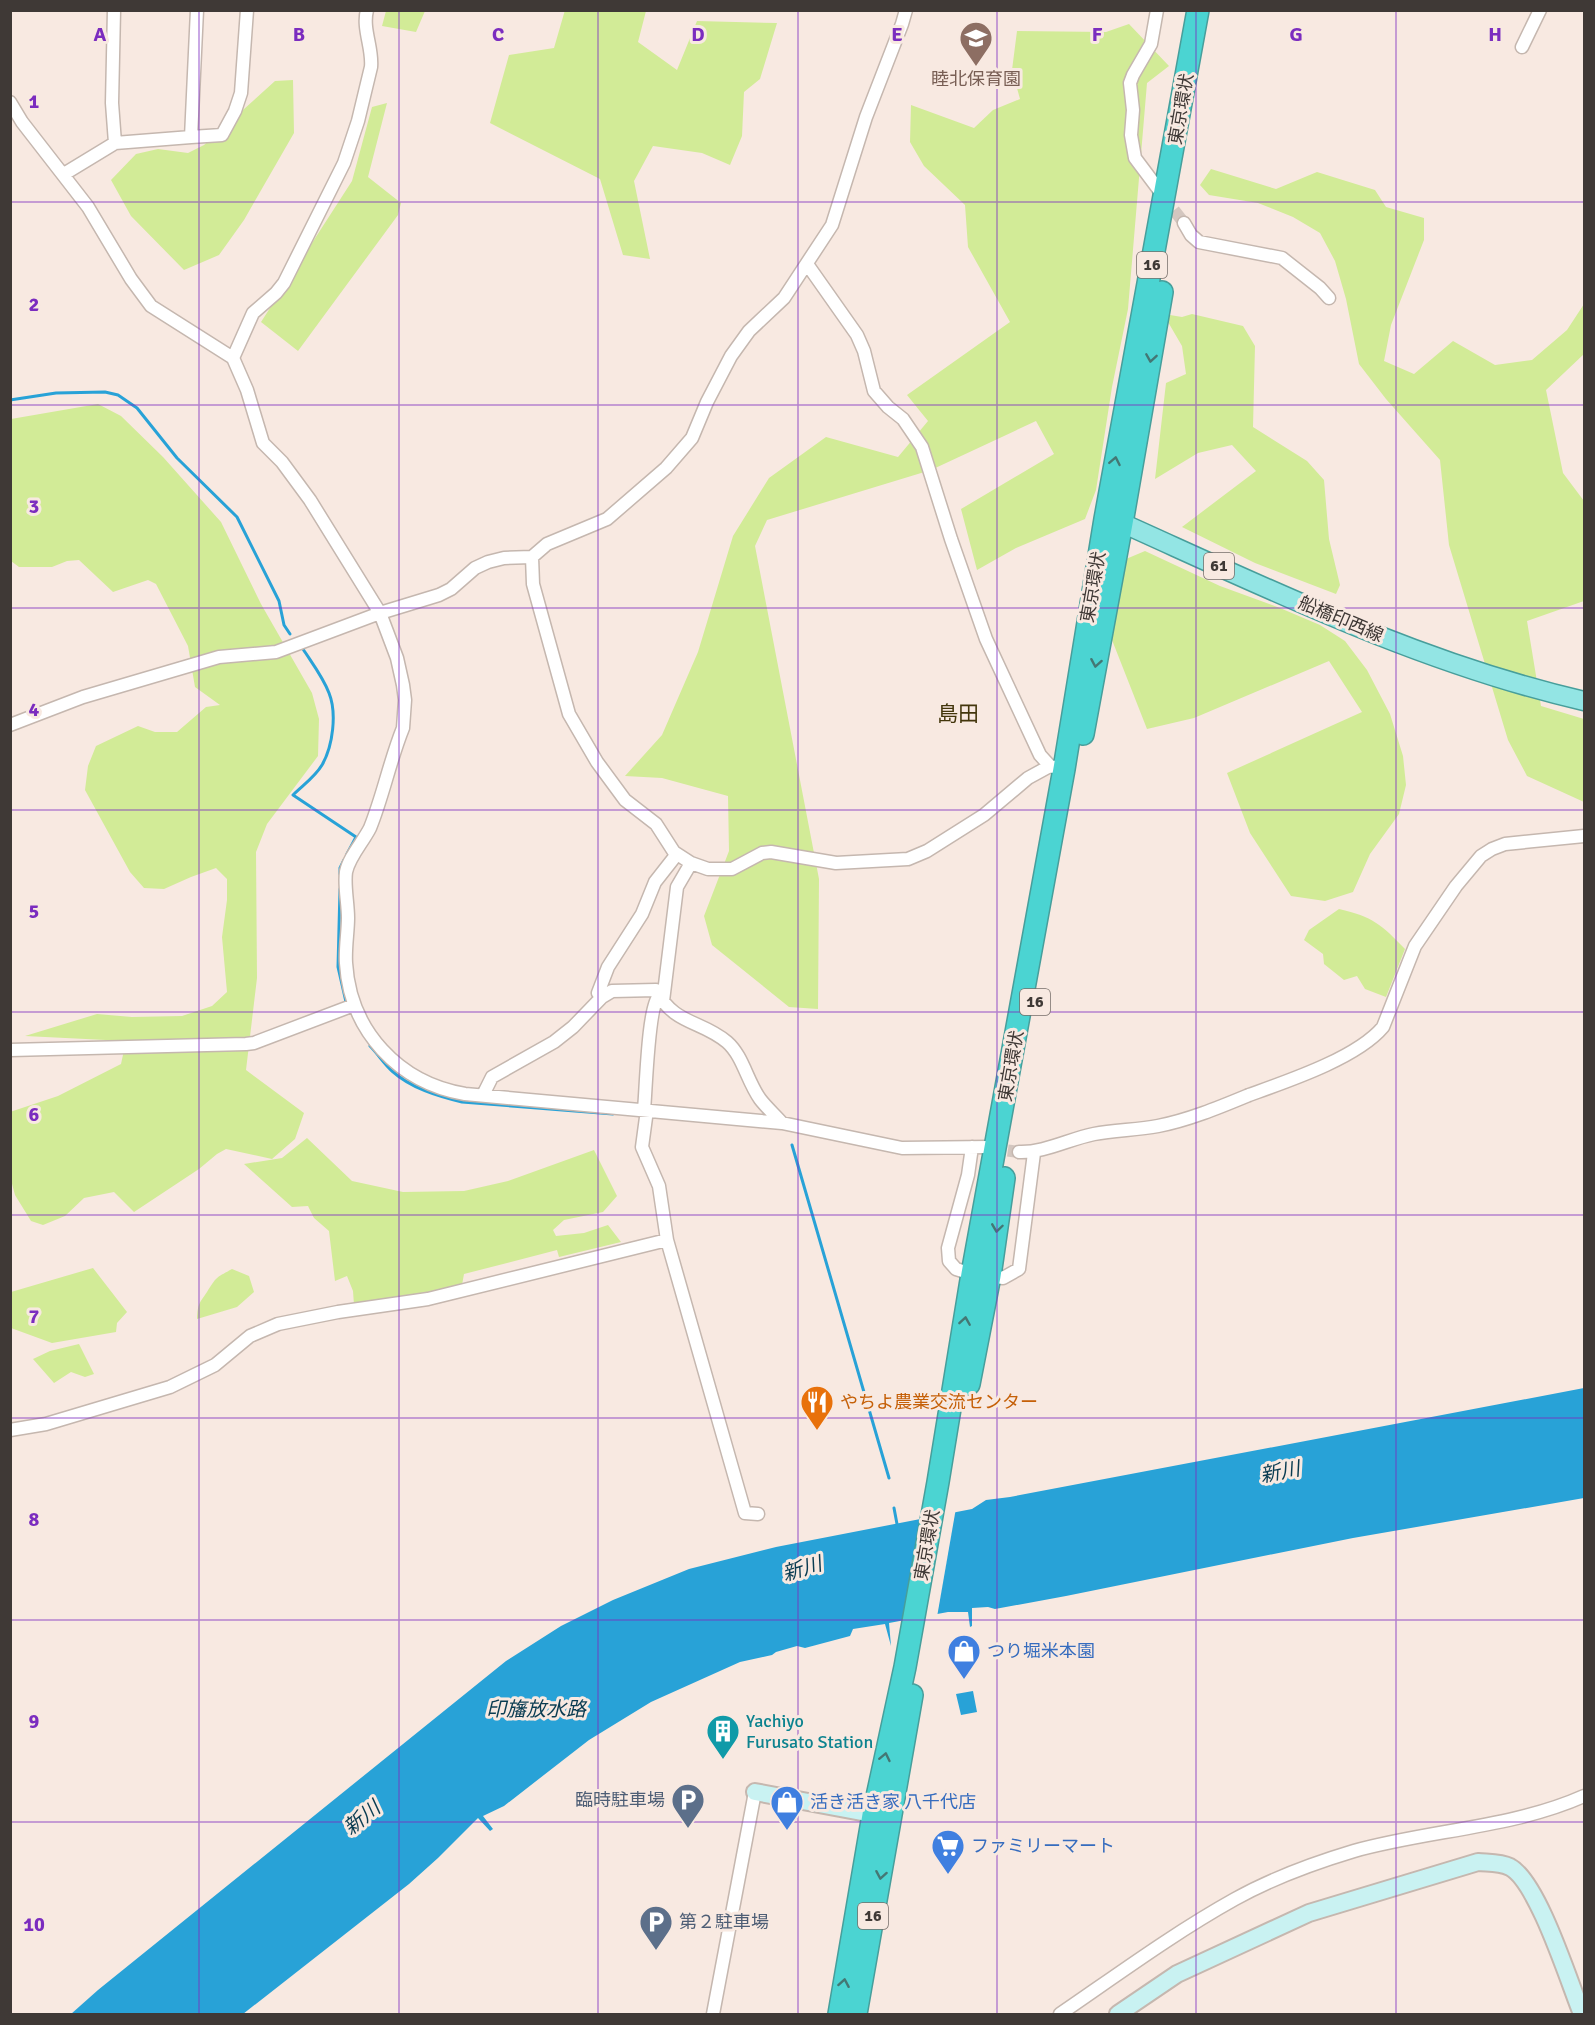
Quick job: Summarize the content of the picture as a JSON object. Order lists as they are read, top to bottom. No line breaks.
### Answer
{"streets":{"highway":["東京環状","16"],"main road":["61","船橋印西線"]},"crossings":[["東京環状","船橋印西線"]],"districts":["島田"],"water":["新川","印旛放水路"],"places":{"school or university":["睦北保育園"],"restaurant":["やちよ農業交流センター"],"shop":["つり堀米本園","活き活き家 八千代店"],"building":["Yachiyo Furusato Station"],"parking":["臨時駐車場","第２駐車場"],"supermarket":["ファミリーマート"]},"grid":{"columns":["A","B","C","D","E","F","G","H"],"rows":["1","2","3","4","5","6","7","8","9","10"]}}
